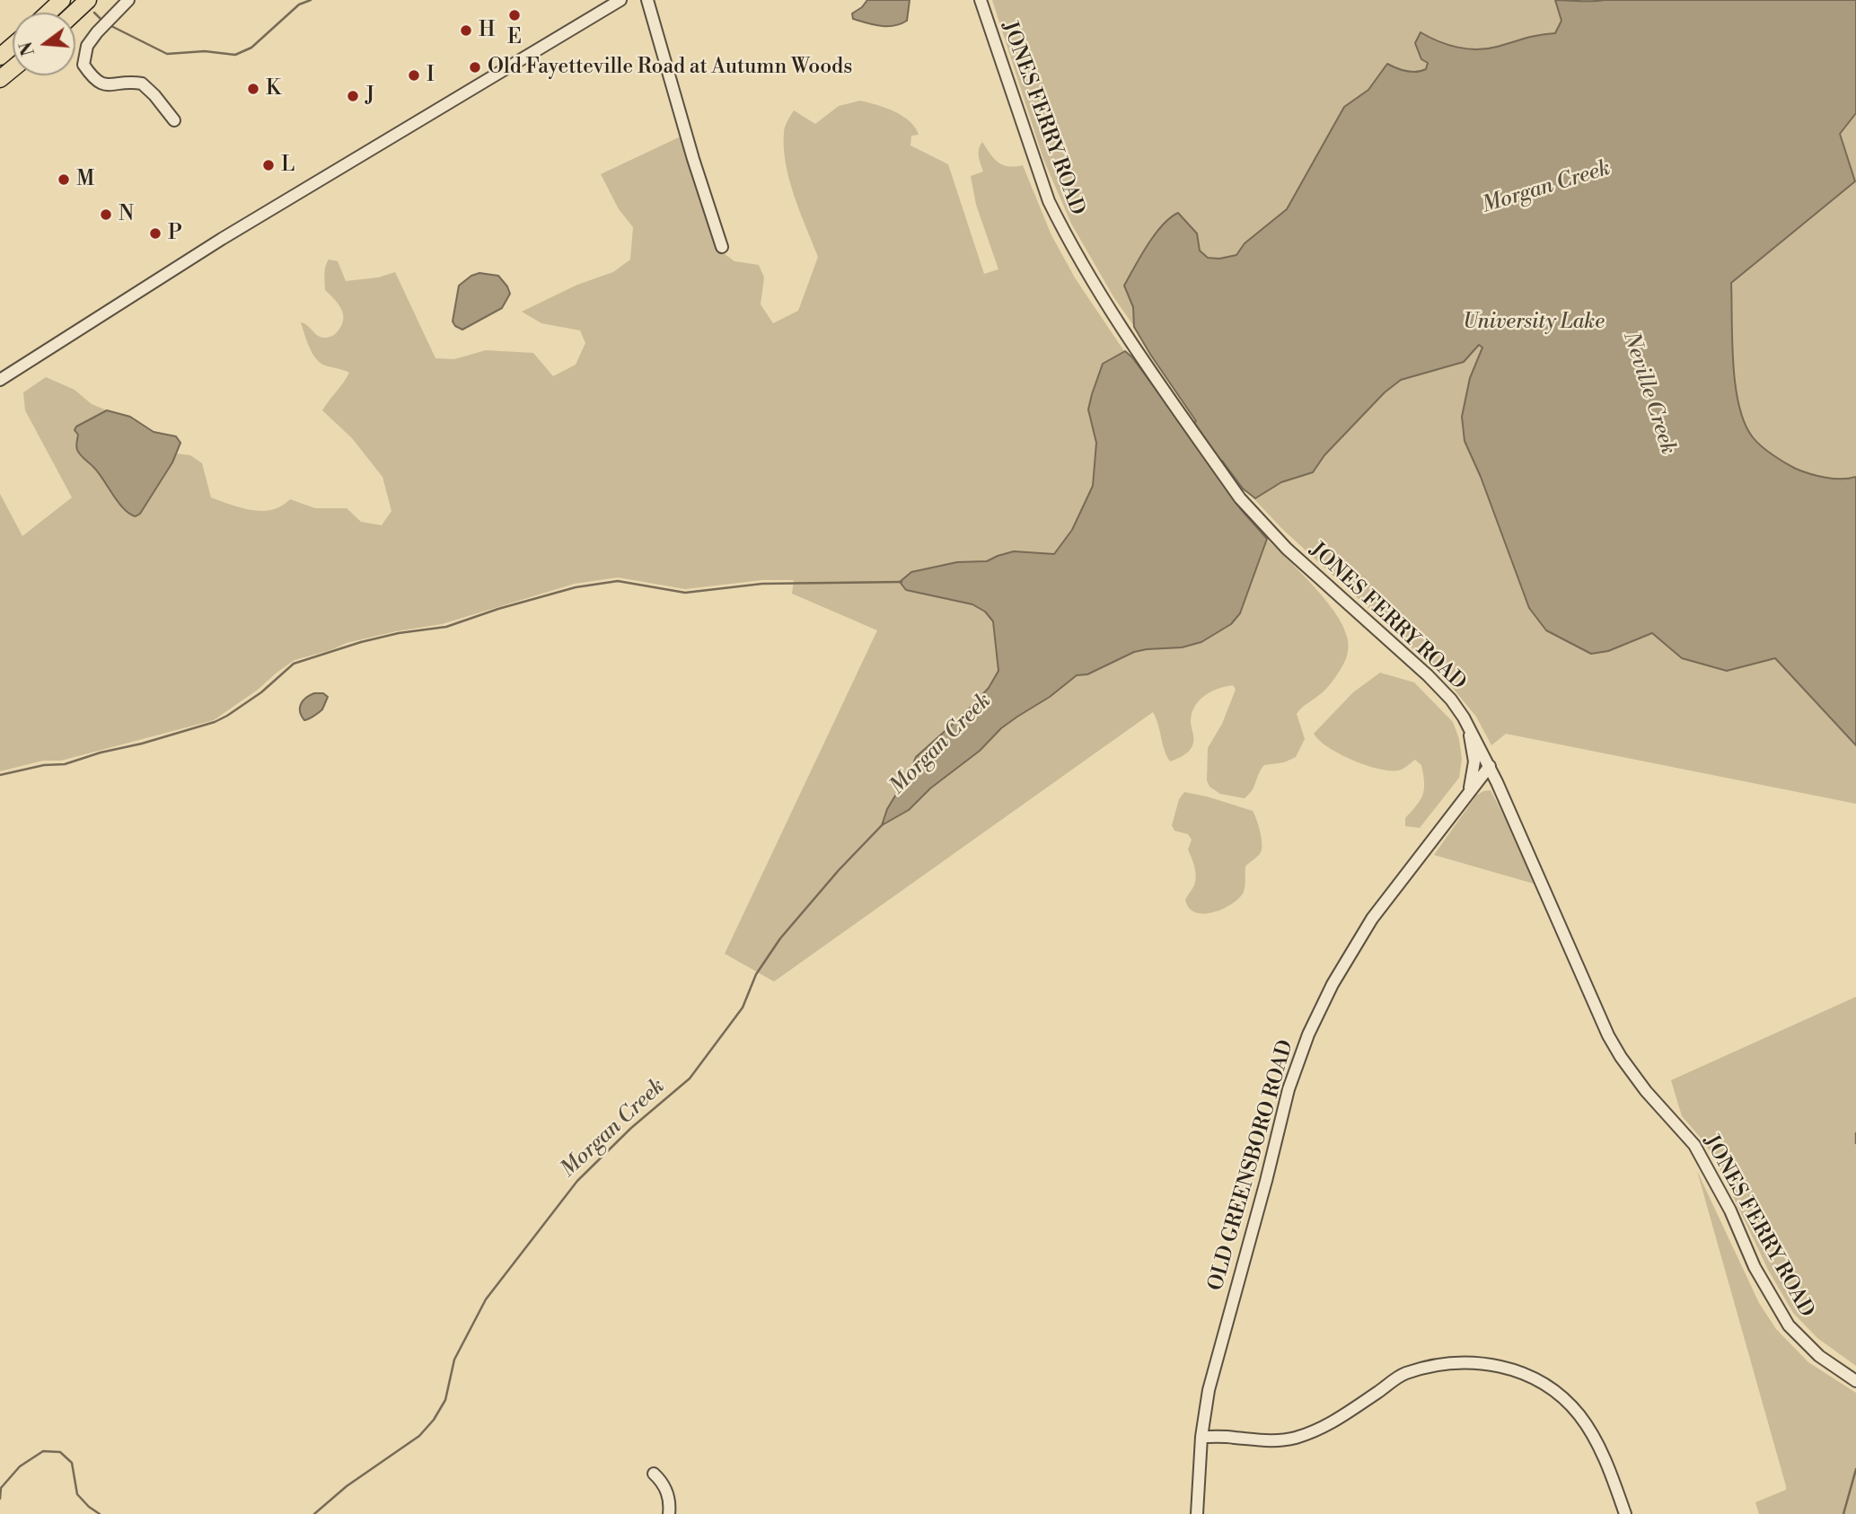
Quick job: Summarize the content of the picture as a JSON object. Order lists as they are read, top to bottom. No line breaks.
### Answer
{"streets":{"street":["JONES FERRY ROAD","OLD GREENSBORO ROAD"]},"crossings":[["JONES FERRY ROAD","OLD GREENSBORO ROAD"]],"water":["Morgan Creek","Neville Creek"],"parks":["University Lake"],"places":["E","H","Old Fayetteville Road at Autumn Woods","I","K","J","L","M","N","P"],"north":"left"}
